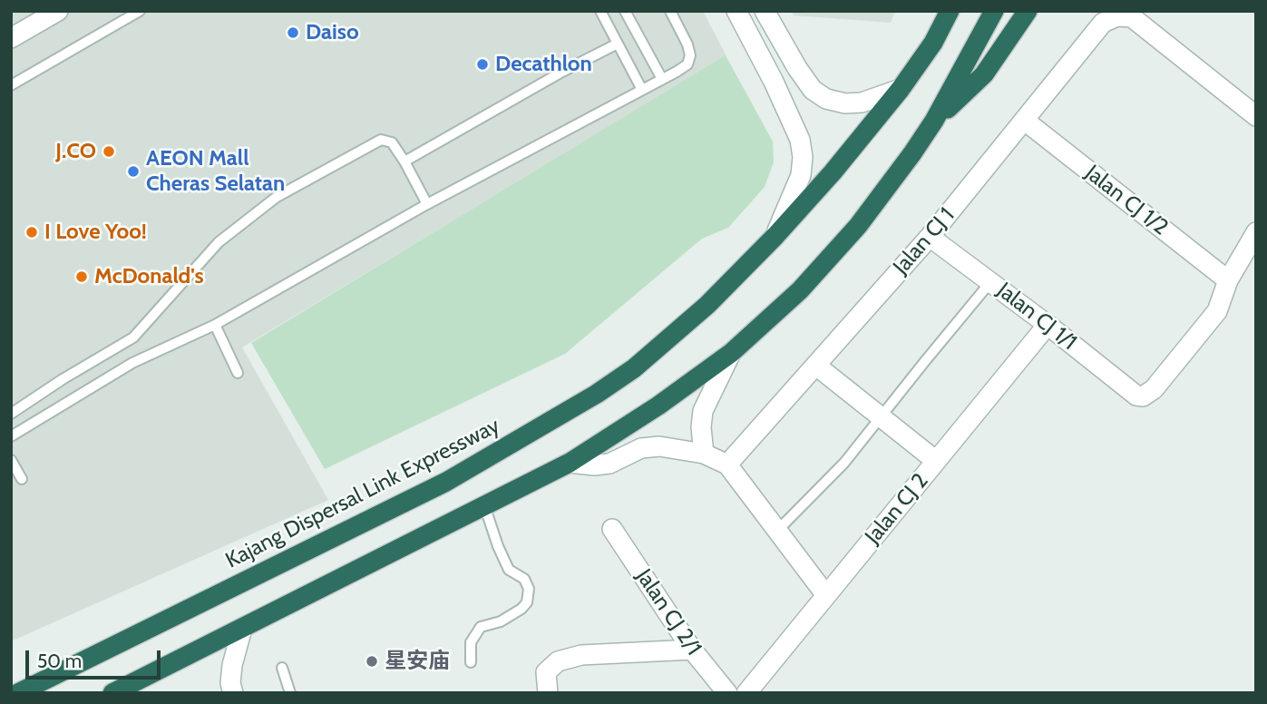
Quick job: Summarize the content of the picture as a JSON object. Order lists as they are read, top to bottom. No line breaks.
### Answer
{"streets":{"highway":["Kajang Dispersal Link Expressway"],"street":["Jalan CJ 1/2","Jalan CJ 1","Jalan CJ 1/1","Jalan CJ 2","Jalan CJ 2/1"]},"crossings":[["Jalan CJ 1/2","Jalan CJ 1"],["Jalan CJ 1/2","Jalan CJ 1/1"],["Jalan CJ 1","Jalan CJ 1/1"],["Jalan CJ 1/1","Jalan CJ 2"]],"places":["Daiso","Decathlon","J.CO","AEON Mall Cheras Selatan","I Love Yoo!","McDonald's","星安庙"],"scale_bar":"50 m"}
